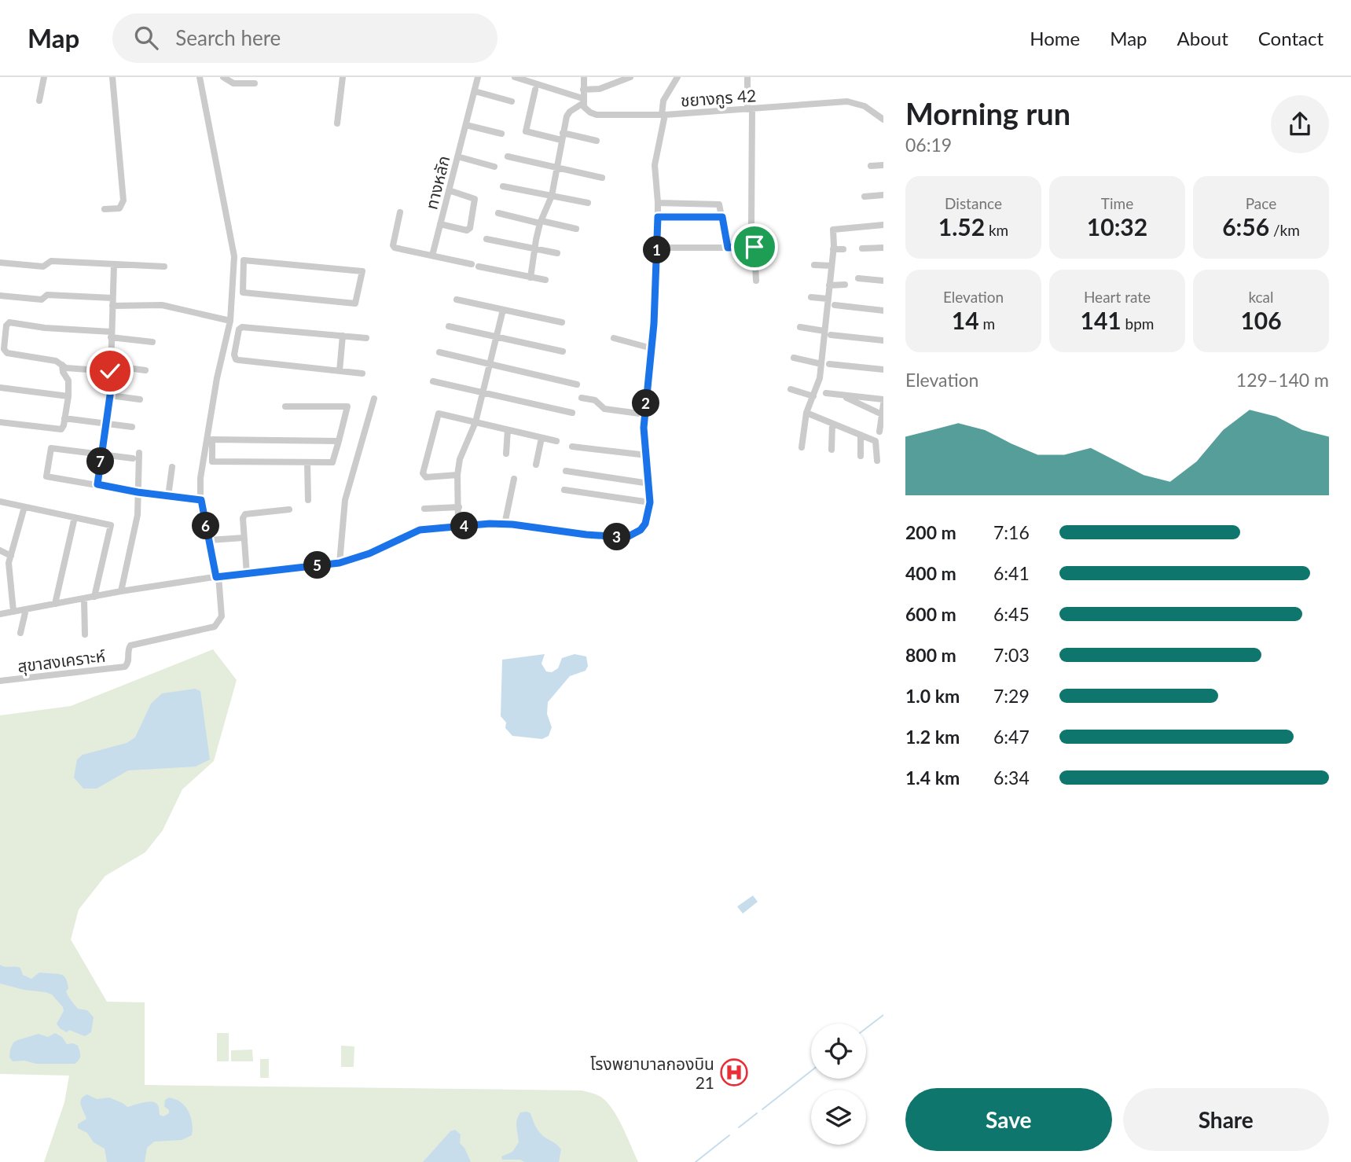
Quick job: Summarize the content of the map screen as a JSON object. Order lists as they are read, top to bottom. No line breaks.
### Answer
{"streets":{"street":["ชยางกูร 42","ทางหลัก","สุขาสงเคราะห์"]},"places":{"hospital":["โรงพยาบาลกองบิน 21"]},"page":{"header":"Map","search":"Search here","nav":["Home","Map","About","Contact"],"heading":["Morning run","06:19"],"stats":[["Distance","1.52 km"],["Time","10:32"],["Pace","6:56 /km"],["Elevation","14 m"],["Heart rate","141 bpm"],["kcal","106"]],"pins":["1","2","7","4","6","3","5"],"chart":["Elevation","129–140 m"],"list":[{"name":"200 m","note":"7:16"},{"name":"400 m","note":"6:41"},{"name":"600 m","note":"6:45"},{"name":"800 m","note":"7:03"},{"name":"1.0 km","note":"7:29"},{"name":"1.2 km","note":"6:47"},{"name":"1.4 km","note":"6:34"}],"buttons":["Save","Share"]}}
